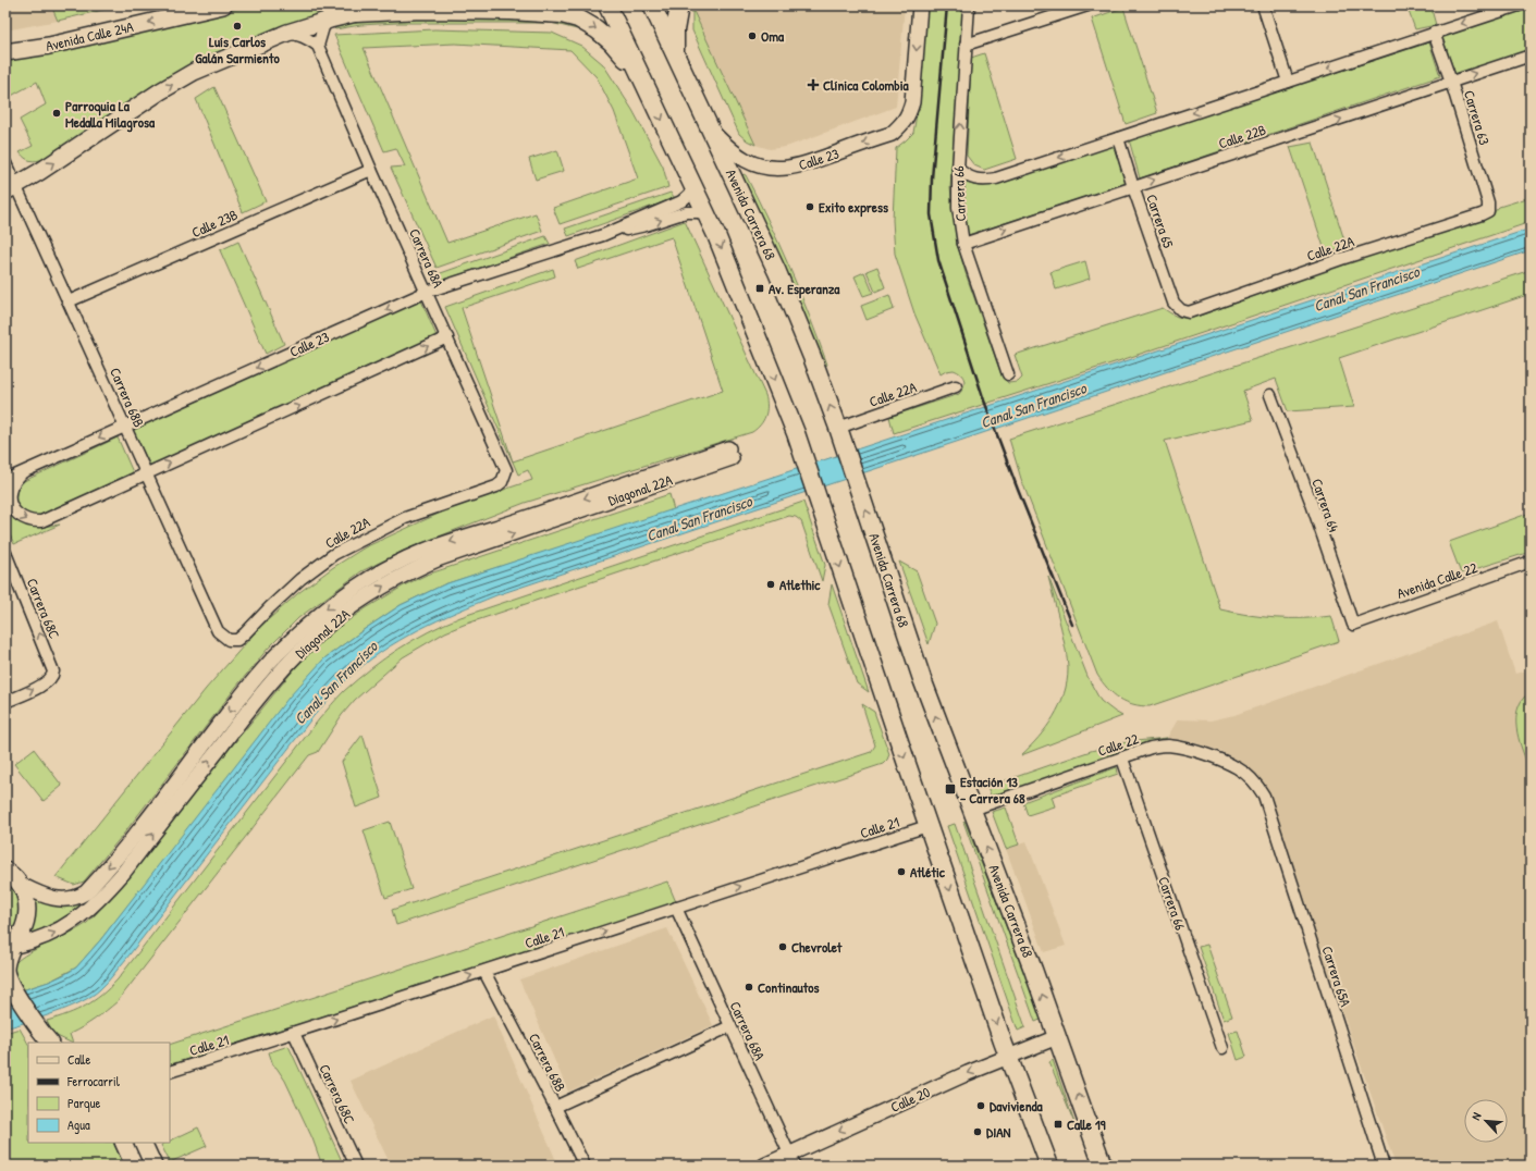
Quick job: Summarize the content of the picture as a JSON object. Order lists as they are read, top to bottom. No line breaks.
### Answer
{"streets":{"main road":["Avenida Calle 24A","Avenida Carrera 68"],"street":["Carrera 63","Calle 22B","Calle 23","Carrera 66","Carrera 65","Calle 23B","Calle 22A","Carrera 68A","Carrera 68B","Diagonal 22A","Carrera 64","Avenida Calle 22","Carrera 68C","Calle 22","Calle 21","Carrera 65A","Calle 20"]},"crossings":[["Carrera 63","Calle 22B"],["Carrera 63","Calle 22A"],["Calle 22B","Carrera 66"],["Calle 22B","Carrera 65"],["Calle 23","Avenida Carrera 68"],["Calle 23","Carrera 68A"],["Calle 23","Carrera 68B"],["Carrera 66","Calle 22"],["Avenida Carrera 68","Calle 22A"],["Avenida Carrera 68","Calle 22"],["Avenida Carrera 68","Calle 20"],["Carrera 65","Calle 22A"],["Calle 23B","Carrera 68A"],["Calle 23B","Carrera 68B"],["Calle 22A","Carrera 68A"],["Calle 22A","Carrera 68B"],["Carrera 68A","Calle 21"],["Carrera 68A","Calle 20"],["Carrera 68B","Calle 21"],["Carrera 64","Avenida Calle 22"],["Carrera 68C","Calle 21"],["Calle 22","Carrera 65A"]],"one_way":["Calle 21","Calle 20"],"water":["Canal San Francisco"],"places":{"other":["Luís Carlos Galán Sarmiento","Oma","Parroquia La Medalla Milagrosa","Exito express","Atlethic","Atlétic","Chevrolet","Continautos","Davivienda","DIAN"],"health":["Clínica Colombia"],"transit":["Av. Esperanza","Estación 13 - Carrera 68","Calle 19"]},"legend":["Calle","Ferrocarril","Parque","Agua"],"north":"top left"}
